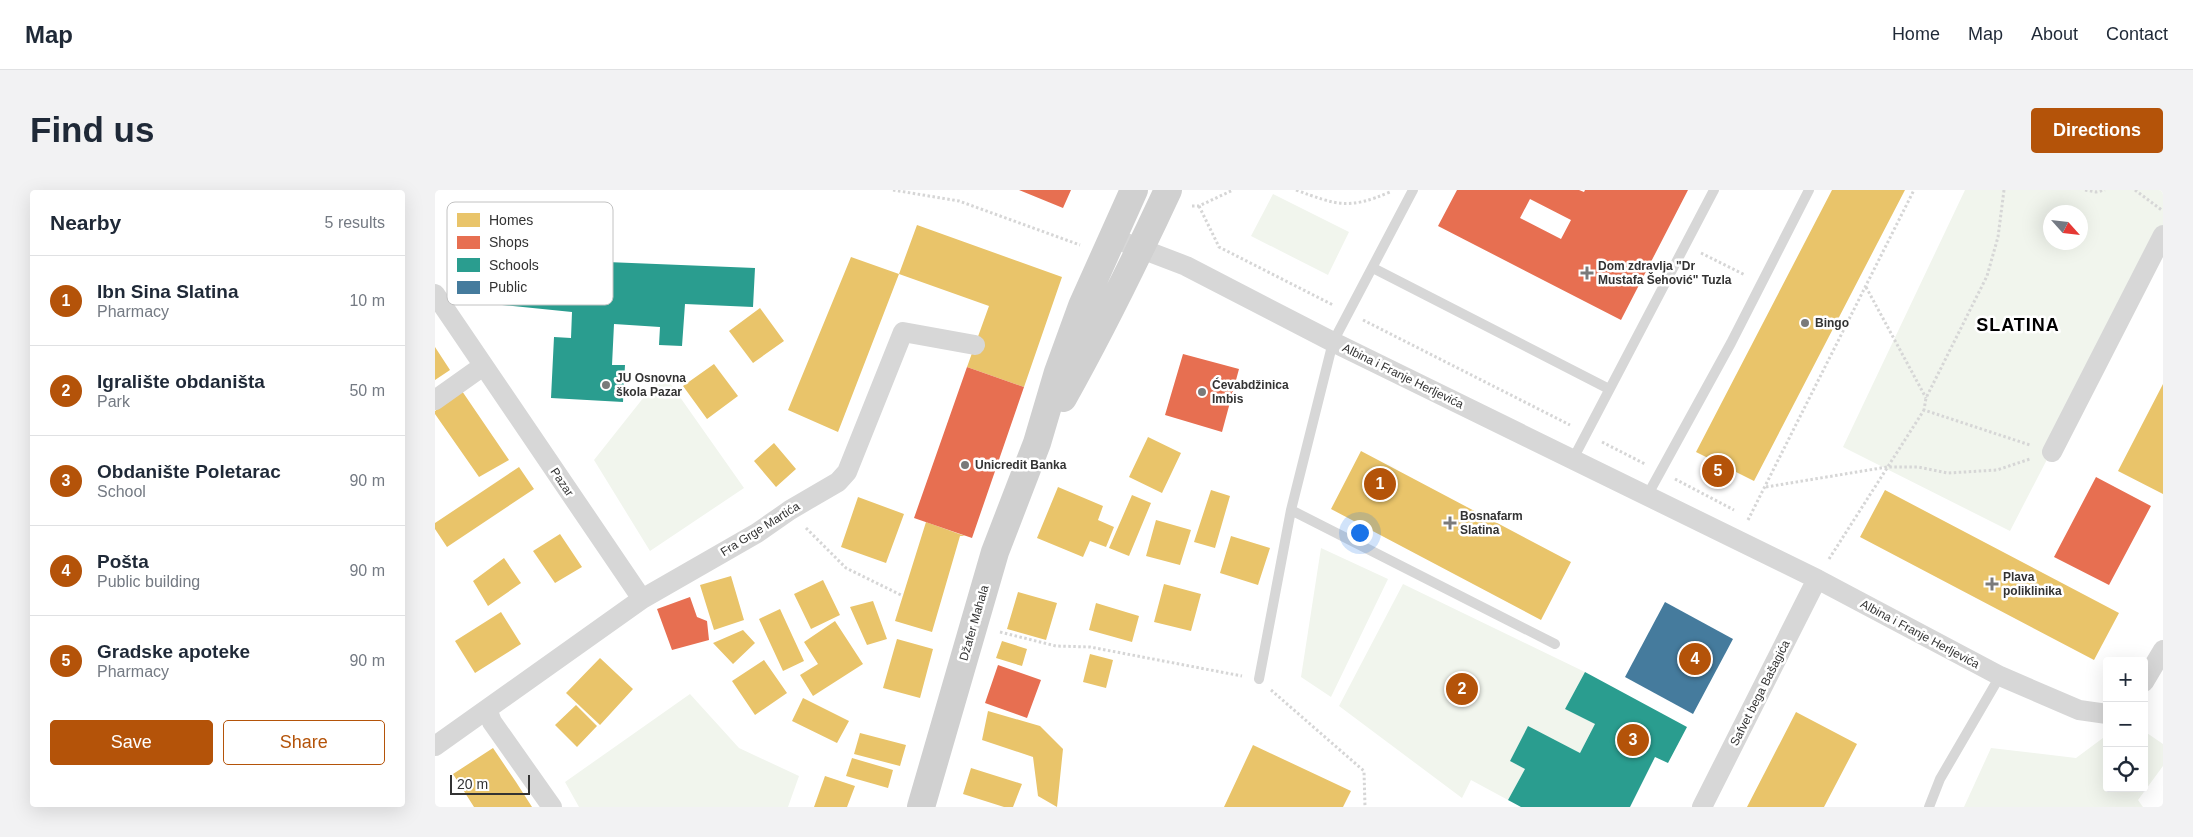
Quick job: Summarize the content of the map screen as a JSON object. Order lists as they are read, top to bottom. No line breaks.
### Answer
{"streets":{"main road":["Džafer Mahala"],"street":["Albina i Franje Herljevića","Pazar","Fra Grge Martića","Safvet bega Bašagića"]},"crossings":[["Albina i Franje Herljevića","Safvet bega Bašagića"],["Pazar","Fra Grge Martića"]],"districts":["SLATINA"],"places":{"health":["Dom zdravlja \"Dr Mustafa Šehović\" Tuzla","Bosnafarm Slatina","Plava poliklinika"],"other":["Bingo","JU Osnovna škola Pazar","Ćevabdžinica Imbis","Unicredit Banka"]},"legend":["Homes","Shops","Schools","Public"],"scale_bar":"20 m","north":"bottom right","page":{"header":"Map","nav":["Home","Map","About","Contact"],"buttons":["Directions",["Save","Share"]],"title":"Find us","heading":["Nearby","5 results"],"list":[{"mark":"1","name":"Ibn Sina Slatina","note":"Pharmacy","value":"10 m"},{"mark":"2","name":"Igralište obdaništa","note":"Park","value":"50 m"},{"mark":"3","name":"Obdanište Poletarac","note":"School","value":"90 m"},{"mark":"4","name":"Pošta","note":"Public building","value":"90 m"},{"mark":"5","name":"Gradske apoteke","note":"Pharmacy","value":"90 m"}],"pins":["5","1","4","2","3"],"map_buttons":["+","−"],"scale":"20 m"}}
